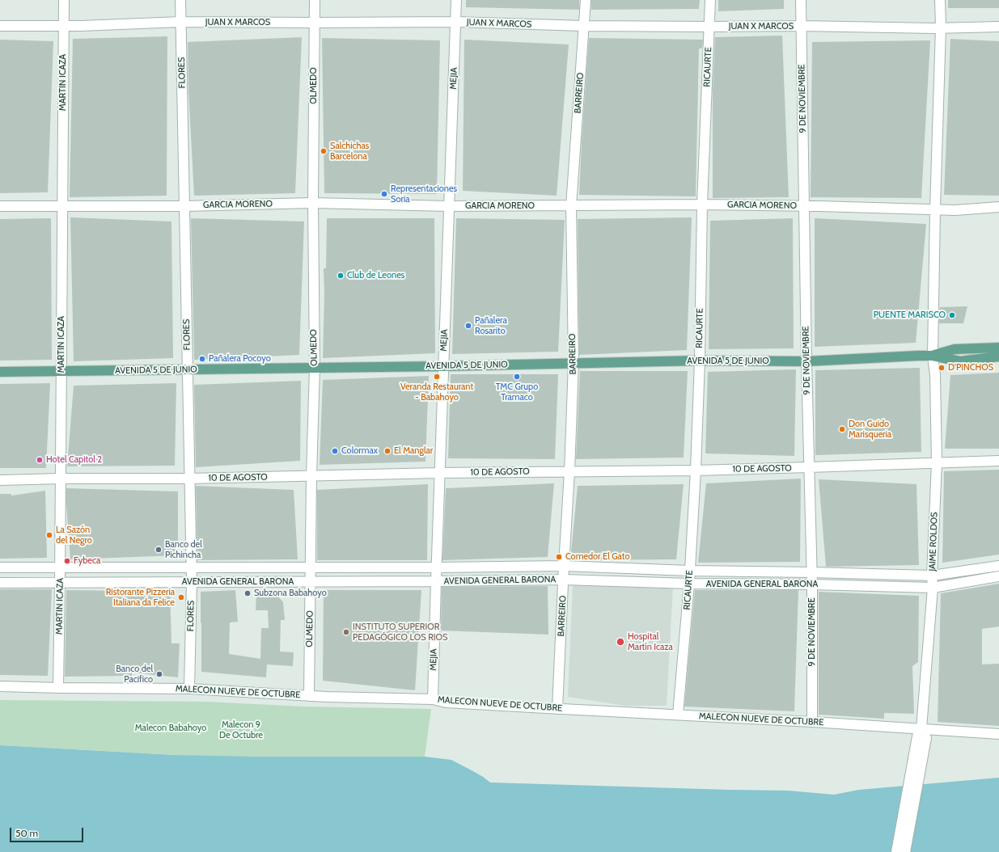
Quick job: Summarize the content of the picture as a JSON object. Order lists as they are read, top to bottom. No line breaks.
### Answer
{"streets":{"main road":["AVENIDA 5 DE JUNIO"],"street":["JUAN X MARCOS","RICAURTE","FLORES","MEJIA","MARTIN ICAZA","OLMEDO","BARREIRO","9 DE NOVIEMBRE","GARCIA MORENO","10 DE AGOSTO","JAIME ROLDOS","AVENIDA GENERAL BARONA","MALECON NUEVE DE OCTUBRE"]},"crossings":[["JUAN X MARCOS","RICAURTE"],["JUAN X MARCOS","FLORES"],["JUAN X MARCOS","MEJIA"],["JUAN X MARCOS","MARTIN ICAZA"],["JUAN X MARCOS","OLMEDO"],["JUAN X MARCOS","BARREIRO"],["JUAN X MARCOS","9 DE NOVIEMBRE"],["JUAN X MARCOS","JAIME ROLDOS"],["RICAURTE","GARCIA MORENO"],["RICAURTE","AVENIDA 5 DE JUNIO"],["RICAURTE","10 DE AGOSTO"],["RICAURTE","AVENIDA GENERAL BARONA"],["RICAURTE","MALECON NUEVE DE OCTUBRE"],["FLORES","GARCIA MORENO"],["FLORES","AVENIDA 5 DE JUNIO"],["FLORES","10 DE AGOSTO"],["FLORES","AVENIDA GENERAL BARONA"],["FLORES","MALECON NUEVE DE OCTUBRE"],["MEJIA","GARCIA MORENO"],["MEJIA","AVENIDA 5 DE JUNIO"],["MEJIA","10 DE AGOSTO"],["MEJIA","AVENIDA GENERAL BARONA"],["MEJIA","MALECON NUEVE DE OCTUBRE"],["MARTIN ICAZA","GARCIA MORENO"],["MARTIN ICAZA","AVENIDA 5 DE JUNIO"],["MARTIN ICAZA","10 DE AGOSTO"],["MARTIN ICAZA","AVENIDA GENERAL BARONA"],["MARTIN ICAZA","MALECON NUEVE DE OCTUBRE"],["OLMEDO","GARCIA MORENO"],["OLMEDO","AVENIDA 5 DE JUNIO"],["OLMEDO","10 DE AGOSTO"],["OLMEDO","AVENIDA GENERAL BARONA"],["OLMEDO","MALECON NUEVE DE OCTUBRE"],["BARREIRO","GARCIA MORENO"],["BARREIRO","AVENIDA 5 DE JUNIO"],["BARREIRO","10 DE AGOSTO"],["BARREIRO","AVENIDA GENERAL BARONA"],["BARREIRO","MALECON NUEVE DE OCTUBRE"],["9 DE NOVIEMBRE","GARCIA MORENO"],["9 DE NOVIEMBRE","AVENIDA 5 DE JUNIO"],["9 DE NOVIEMBRE","10 DE AGOSTO"],["9 DE NOVIEMBRE","AVENIDA GENERAL BARONA"],["9 DE NOVIEMBRE","MALECON NUEVE DE OCTUBRE"],["GARCIA MORENO","JAIME ROLDOS"],["AVENIDA 5 DE JUNIO","JAIME ROLDOS"],["10 DE AGOSTO","JAIME ROLDOS"],["JAIME ROLDOS","AVENIDA GENERAL BARONA"],["JAIME ROLDOS","MALECON NUEVE DE OCTUBRE"]],"parks":["Malecon 9 De Octubre","Malecon Babahoyo"],"places":["Salchichas Barcelona","Representaciones Soria","Club de Leones","PUENTE MARISCO","Pañalera Rosarito","Pañalera Pocoyo","D'PINCHOS","Veranda Restaurant - Babahoyo","TMC Grupo Tramaco","Don Guido Marisqueria","Colormax","El Manglar","Hotel Capitol 2","La Sazón del Negro","Banco del Pichincha","Comedor El Gato","Fybeca","Subzona Babahoyo","Ristorante Pizzeria Italiana da Felice","INSTITUTO SUPERIOR PEDAGÓGICO LOS RIOS","Hospital Martín Icaza","Banco del Pacifico"],"scale_bar":"50 m"}
